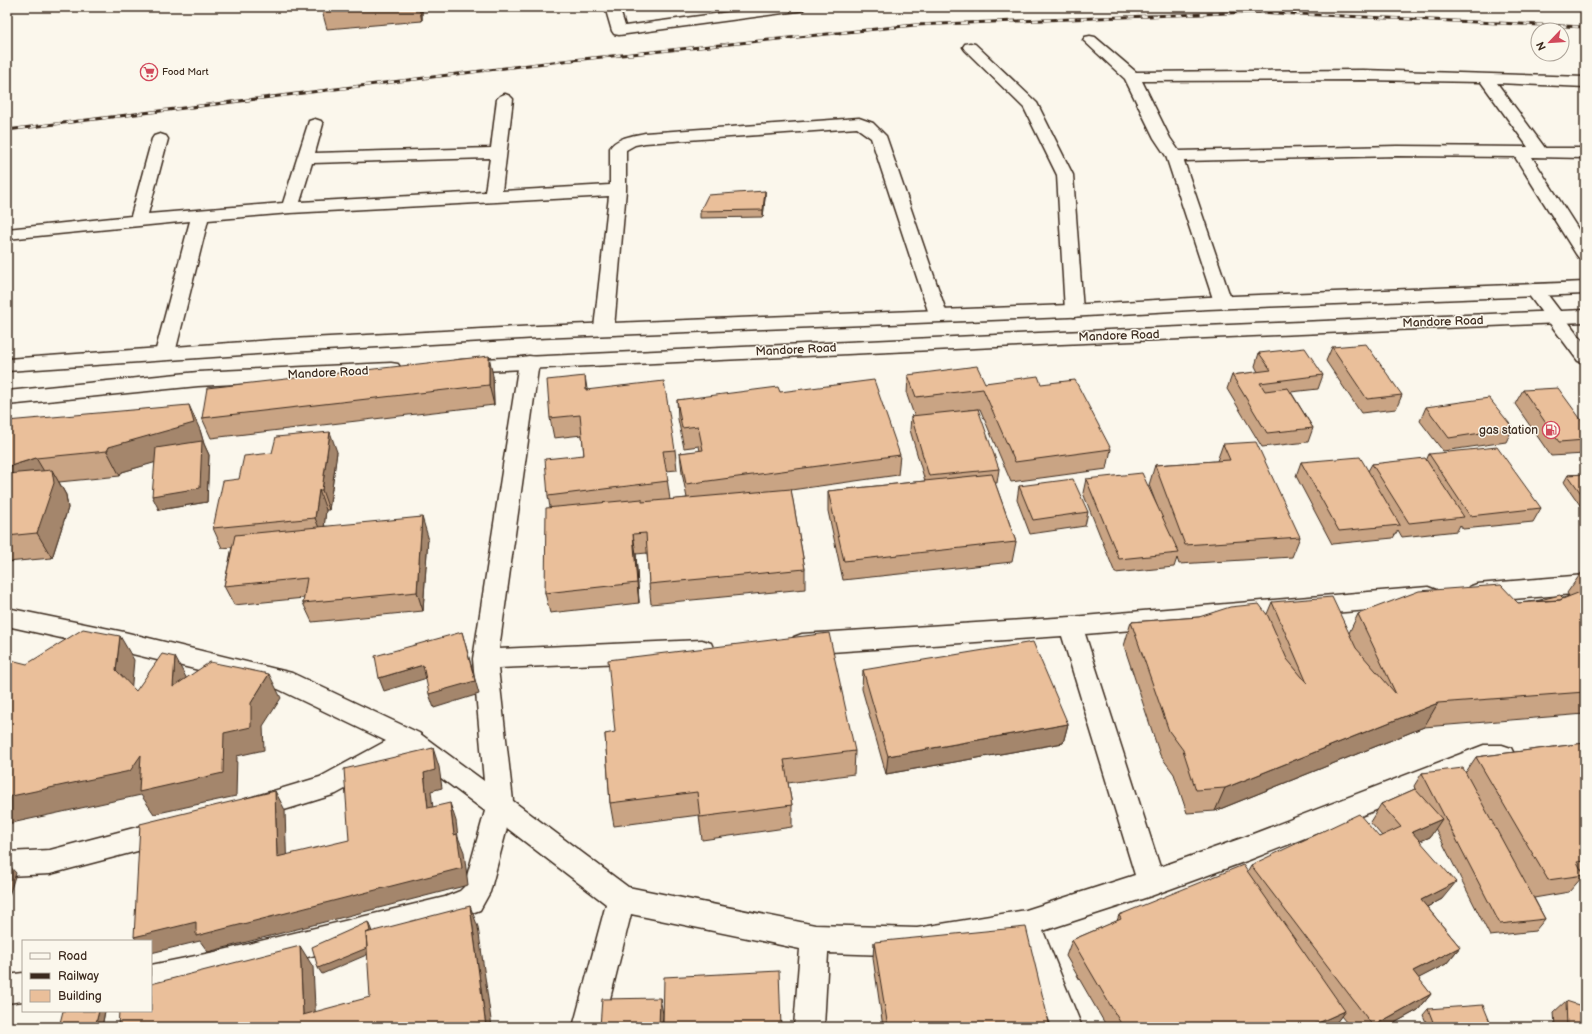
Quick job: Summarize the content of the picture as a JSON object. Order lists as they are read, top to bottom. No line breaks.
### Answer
{"streets":{"main road":["Mandore Road"]},"places":{"supermarket":["Food Mart"],"fuel station":["gas station"]},"legend":["Road","Railway","Building"],"north":"bottom left"}
